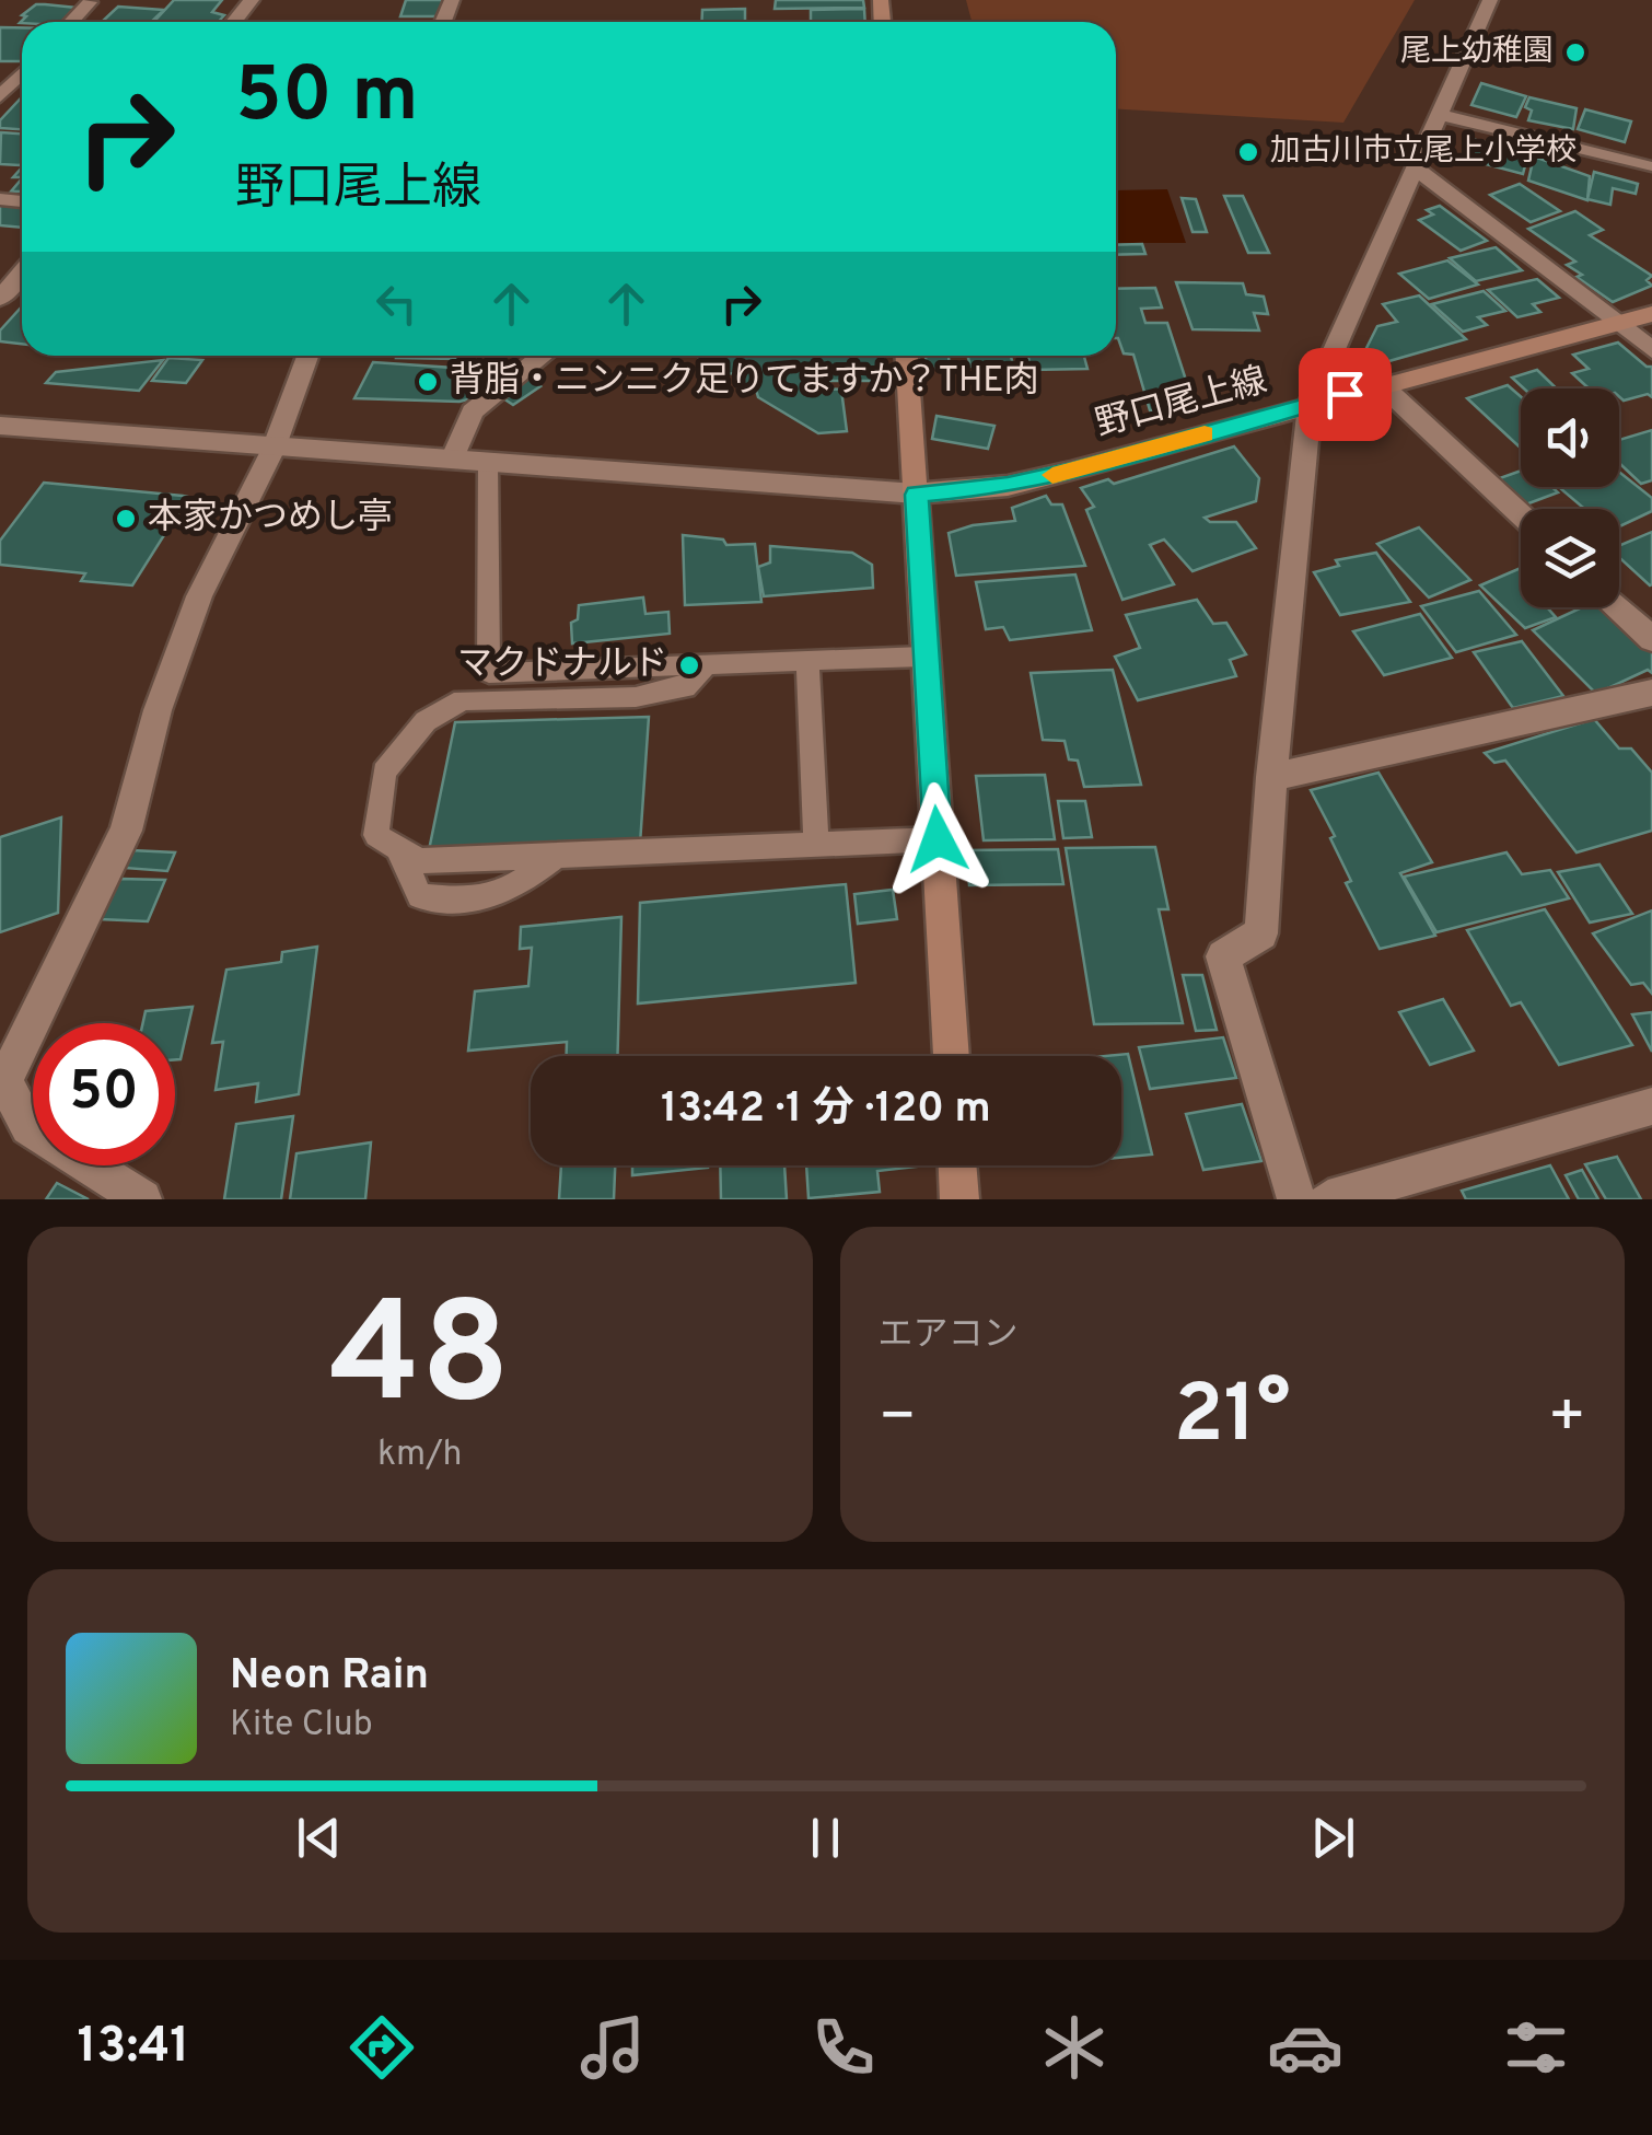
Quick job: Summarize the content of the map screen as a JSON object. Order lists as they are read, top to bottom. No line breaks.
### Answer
{"streets":{"main road":["野口尾上線"]},"places":["尾上幼稚園","加古川市立尾上小学校","背脂・ニンニク足りてますか？THE肉","本家かつめし亭","マクドナルド"],"page":{"turn":["50 m","野口尾上線"],"limit":"50","trip":"13:42 · 1 分 · 120 m","tile":[["48","km/h"],"エアコン"],"heat":["−","21°","+"],"song":["Neon Rain","Kite Club"],"tabs":"13:41"}}
